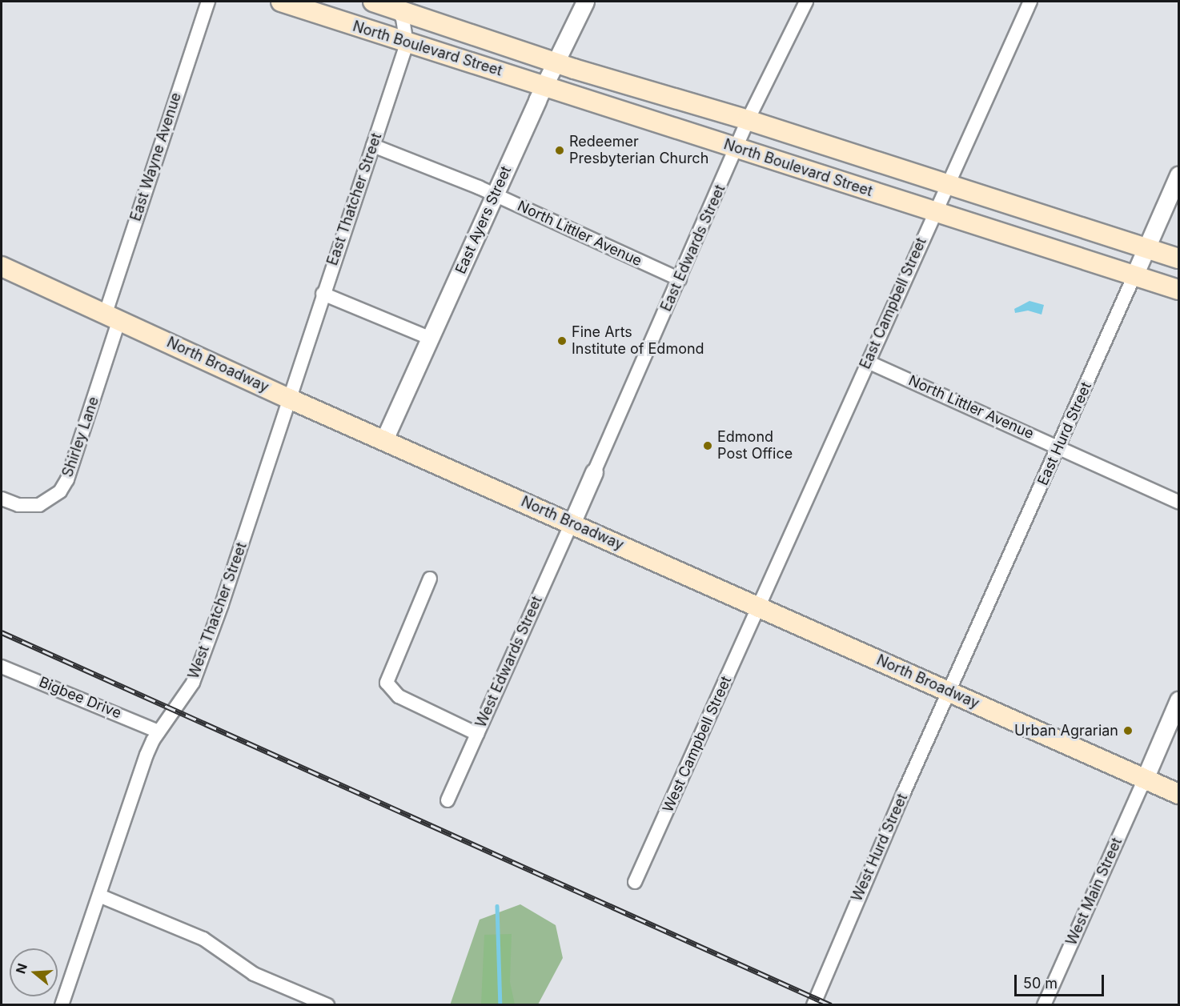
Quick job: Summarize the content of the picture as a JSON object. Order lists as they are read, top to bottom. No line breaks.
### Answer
{"streets":{"main road":["North Boulevard Street","North Broadway"],"street":["East Wayne Avenue","East Thatcher Street","East Ayers Street","North Littler Avenue","East Edwards Street","East Campbell Street","East Hurd Street","Shirley Lane","West Thatcher Street","West Edwards Street","Bigbee Drive","West Campbell Street","West Hurd Street","West Main Street"]},"crossings":[["North Boulevard Street","East Thatcher Street"],["North Boulevard Street","East Ayers Street"],["North Boulevard Street","East Edwards Street"],["North Boulevard Street","East Campbell Street"],["North Boulevard Street","East Hurd Street"],["East Wayne Avenue","North Broadway"],["East Wayne Avenue","Shirley Lane"],["East Thatcher Street","North Littler Avenue"],["East Thatcher Street","North Broadway"],["East Thatcher Street","West Thatcher Street"],["East Ayers Street","North Littler Avenue"],["East Ayers Street","North Broadway"],["North Littler Avenue","East Edwards Street"],["North Littler Avenue","East Campbell Street"],["North Littler Avenue","East Hurd Street"],["East Edwards Street","North Broadway"],["East Edwards Street","West Edwards Street"],["East Campbell Street","North Broadway"],["East Campbell Street","West Campbell Street"],["North Broadway","East Hurd Street"],["North Broadway","Shirley Lane"],["North Broadway","West Thatcher Street"],["North Broadway","West Edwards Street"],["North Broadway","West Campbell Street"],["North Broadway","West Hurd Street"],["North Broadway","West Main Street"],["East Hurd Street","West Hurd Street"],["West Thatcher Street","Bigbee Drive"]],"places":["Redeemer Presbyterian Church","Fine Arts Institute of Edmond","Edmond Post Office","Urban Agrarian"],"scale_bar":"50 m","north":"left"}
